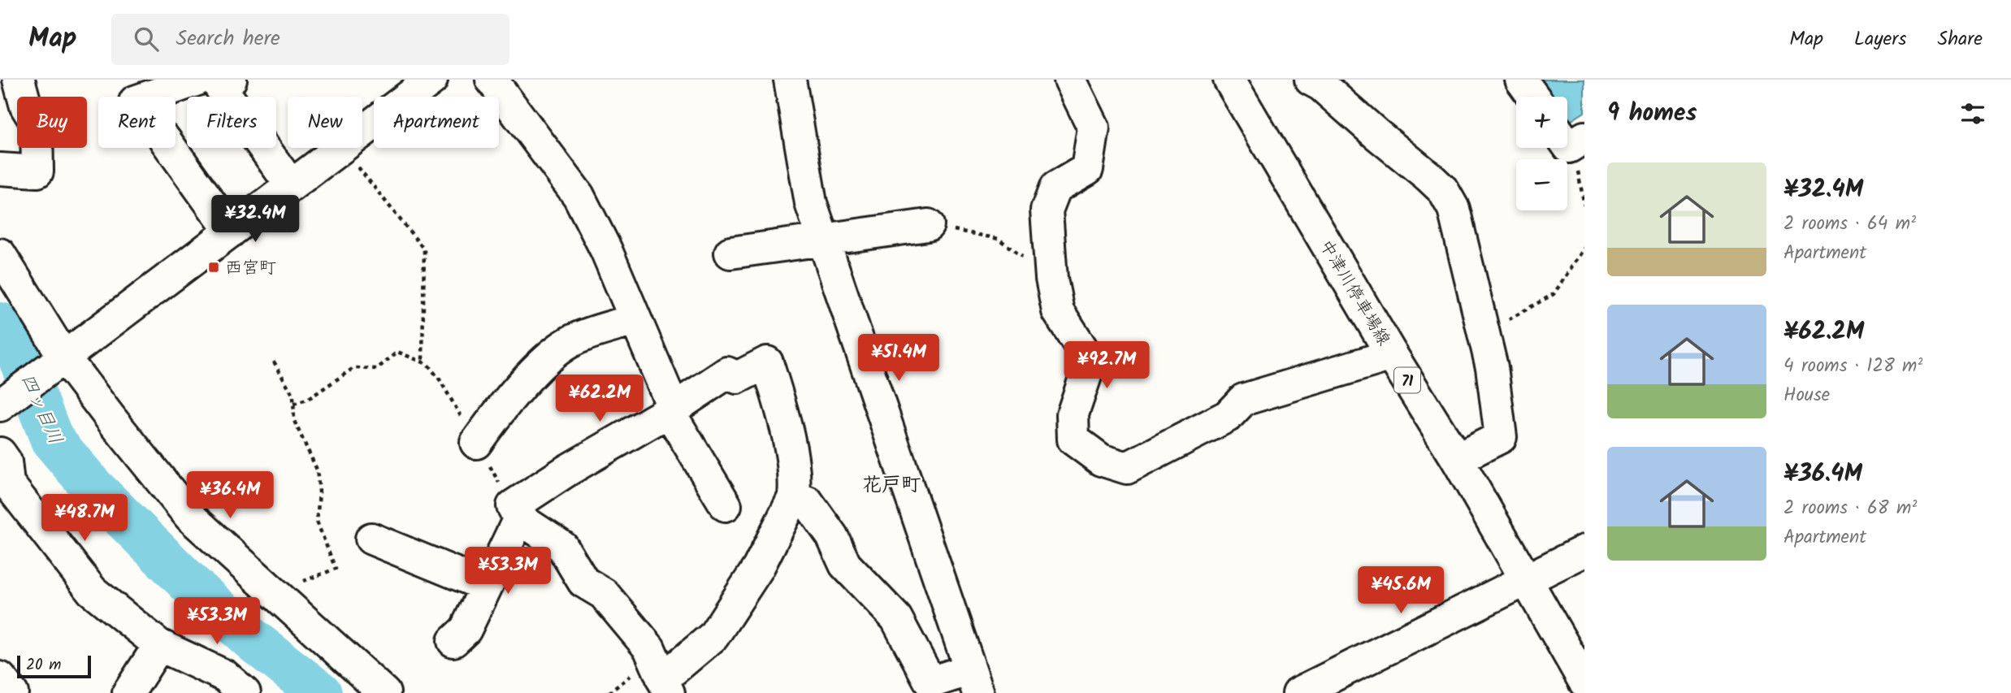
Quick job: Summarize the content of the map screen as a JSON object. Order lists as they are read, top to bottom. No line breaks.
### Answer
{"streets":{"street":["中津川停車場線","71"]},"districts":["花戸町"],"water":["四ッ目川"],"places":{"transit":["西宮町"]},"scale_bar":"20 m","page":{"header":"Map","search":"Search here","nav":["Map","Layers","Share"],"heading":"9 homes","map_buttons":["+","−"],"chip":["Buy","Rent","Filters","New","Apartment"],"list":[{"name":"¥32.4M","note":"2 rooms · 64 m² · Apartment"},{"name":"¥62.2M","note":"4 rooms · 128 m² · House"},{"name":"¥36.4M","note":"2 rooms · 68 m² · Apartment"}],"price":["¥32.4M","¥51.4M","¥92.7M","¥62.2M","¥36.4M","¥48.7M","¥53.3M","¥45.6M","¥53.3M"],"scale":"20 m"}}
